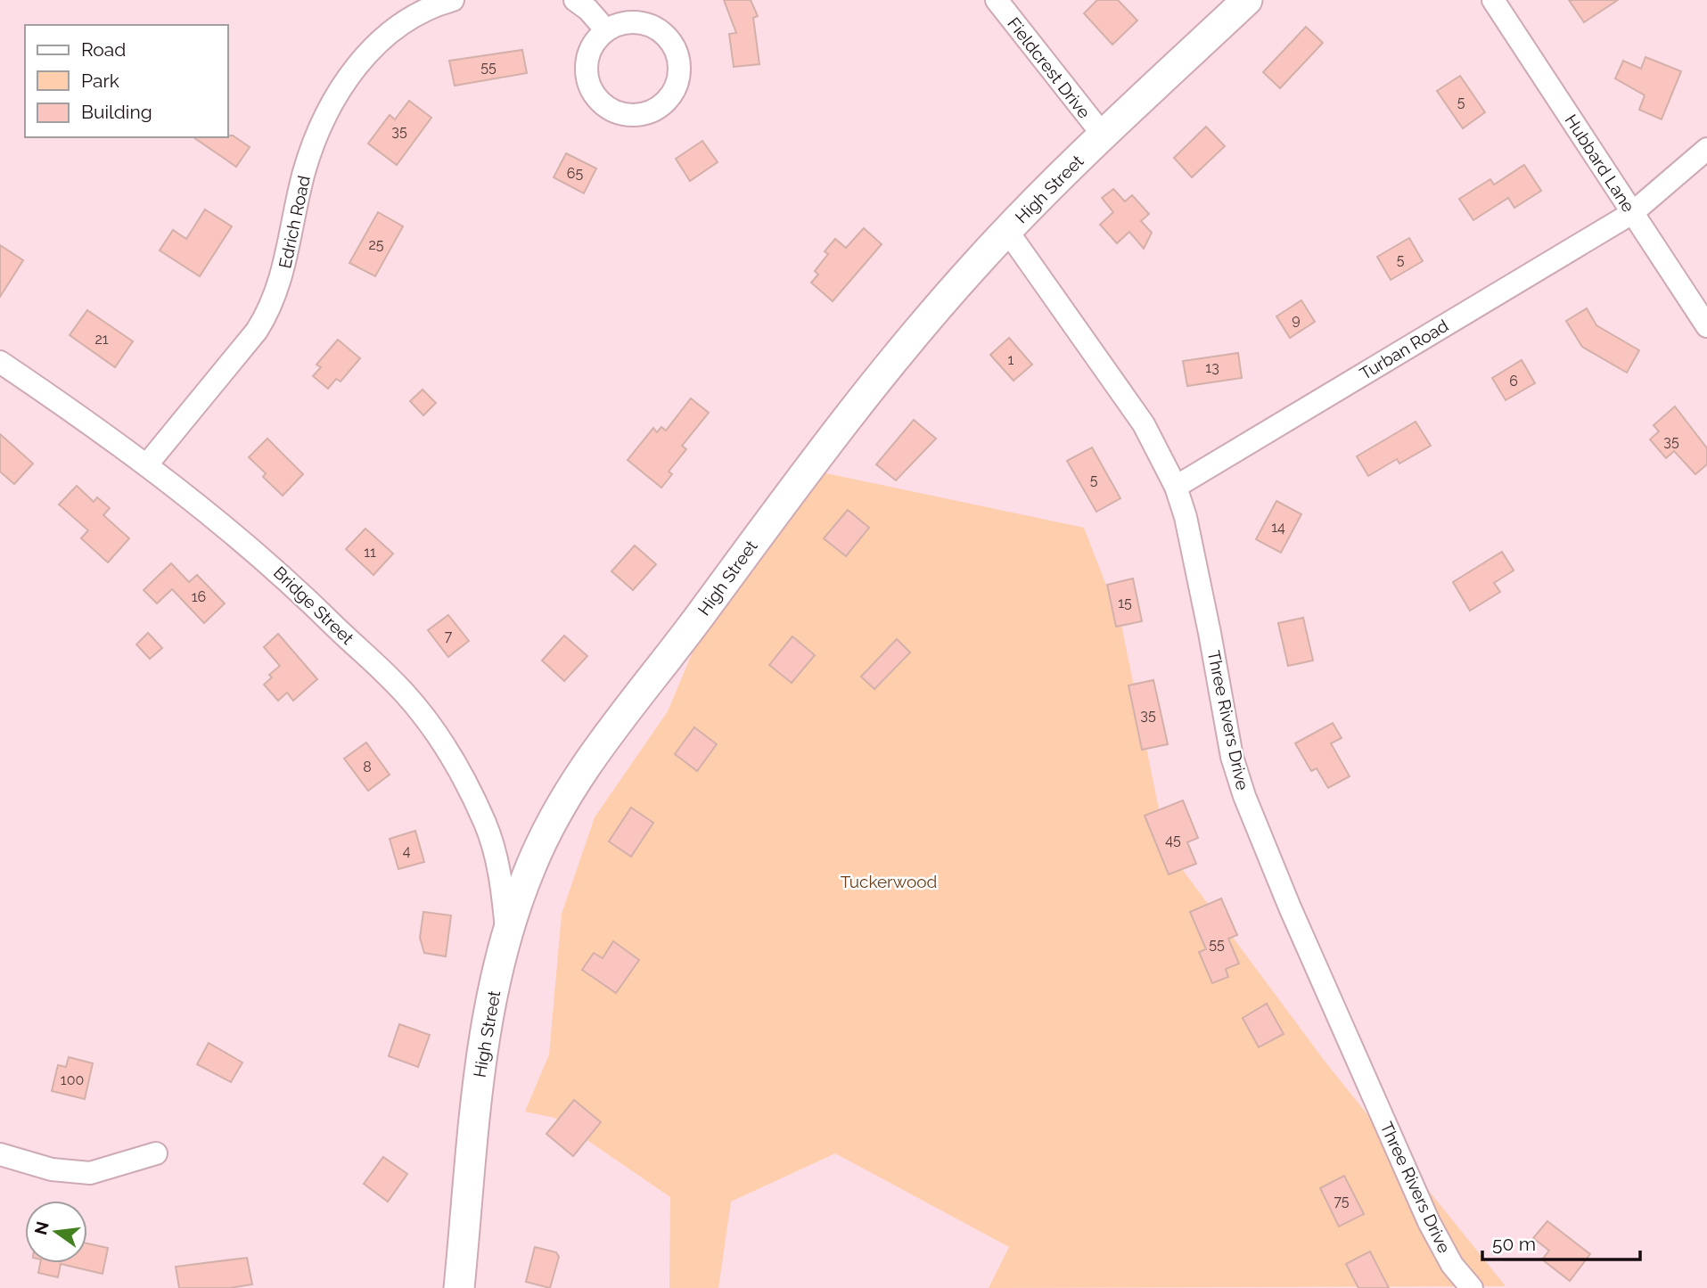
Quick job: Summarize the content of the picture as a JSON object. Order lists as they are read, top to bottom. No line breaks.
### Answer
{"streets":{"street":["Fieldcrest Drive","Hubbard Lane","High Street","Edrich Road","Turban Road","Bridge Street","Three Rivers Drive"]},"crossings":[["Fieldcrest Drive","High Street"],["Hubbard Lane","Turban Road"],["High Street","Bridge Street"],["High Street","Three Rivers Drive"],["Edrich Road","Bridge Street"],["Turban Road","Three Rivers Drive"]],"parks":["Tuckerwood"],"house_numbers":["55","5","35","65","25","5","9","21","1","13","6","35","5","14","11","16","15","7","35","8","45","4","55","100","75"],"legend":["Road","Park","Building"],"scale_bar":"50 m","north":"left"}
